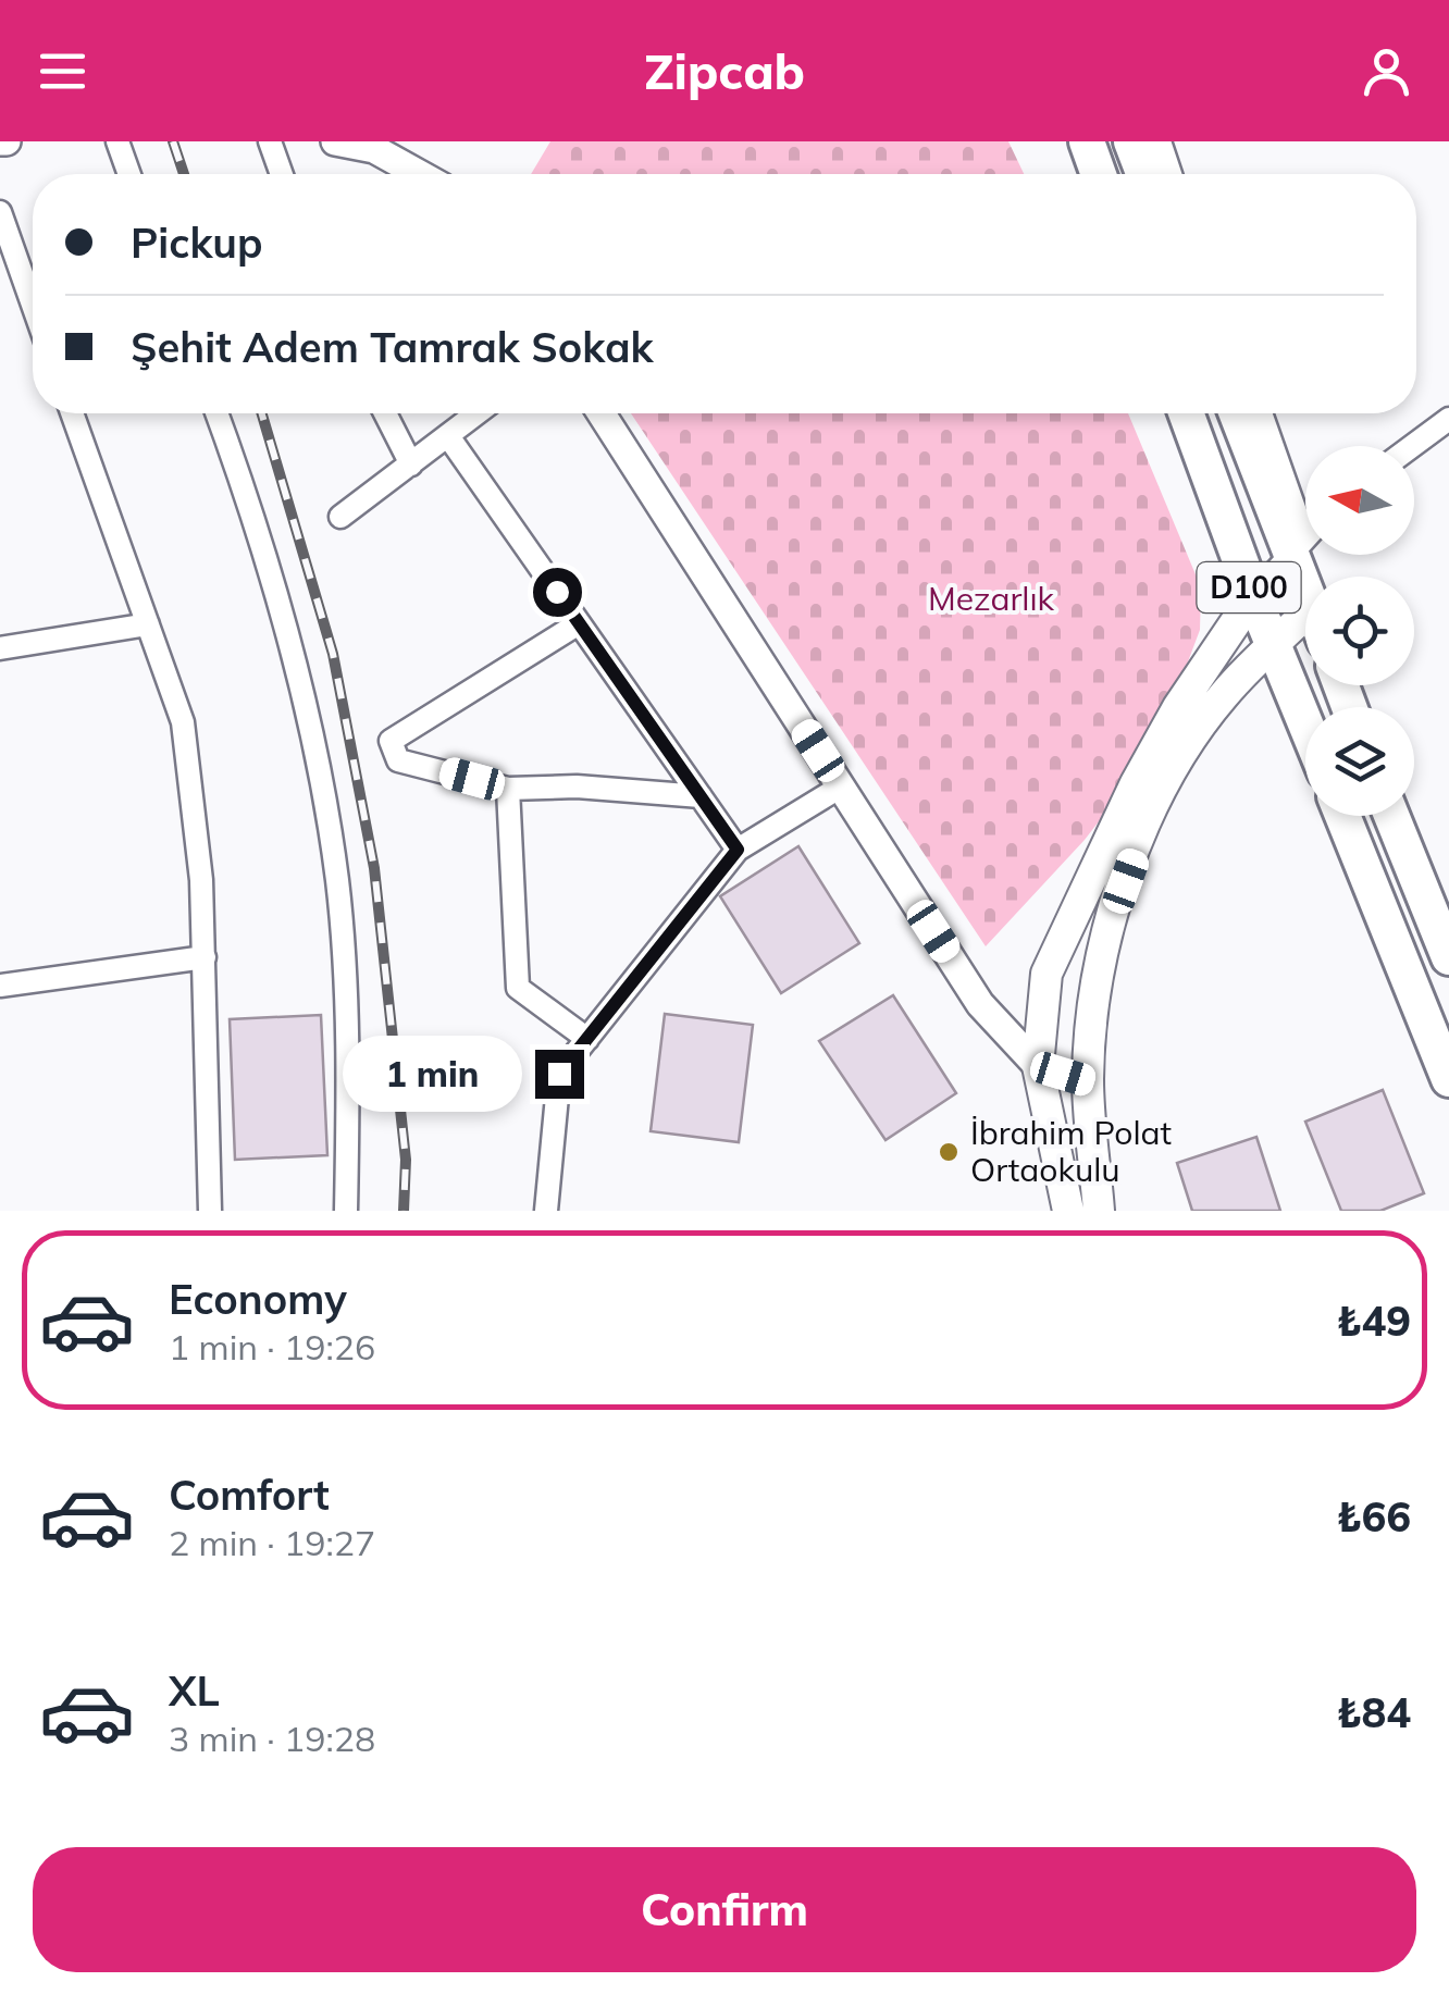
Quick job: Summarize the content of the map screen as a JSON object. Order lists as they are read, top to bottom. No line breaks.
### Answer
{"streets":{"highway":["D100"]},"parks":["Mezarlık"],"places":["İbrahim Polat Ortaokulu"],"north":"left","page":{"header":"Zipcab","banner":["Pickup","Şehit Adem Tamrak Sokak"],"bubble":"1 min","list":[{"name":"Economy","note":"1 min · 19:26","value":"₺49"},{"name":"Comfort","note":"2 min · 19:27","value":"₺66"},{"name":"XL","note":"3 min · 19:28","value":"₺84"}],"buttons":"Confirm"}}
